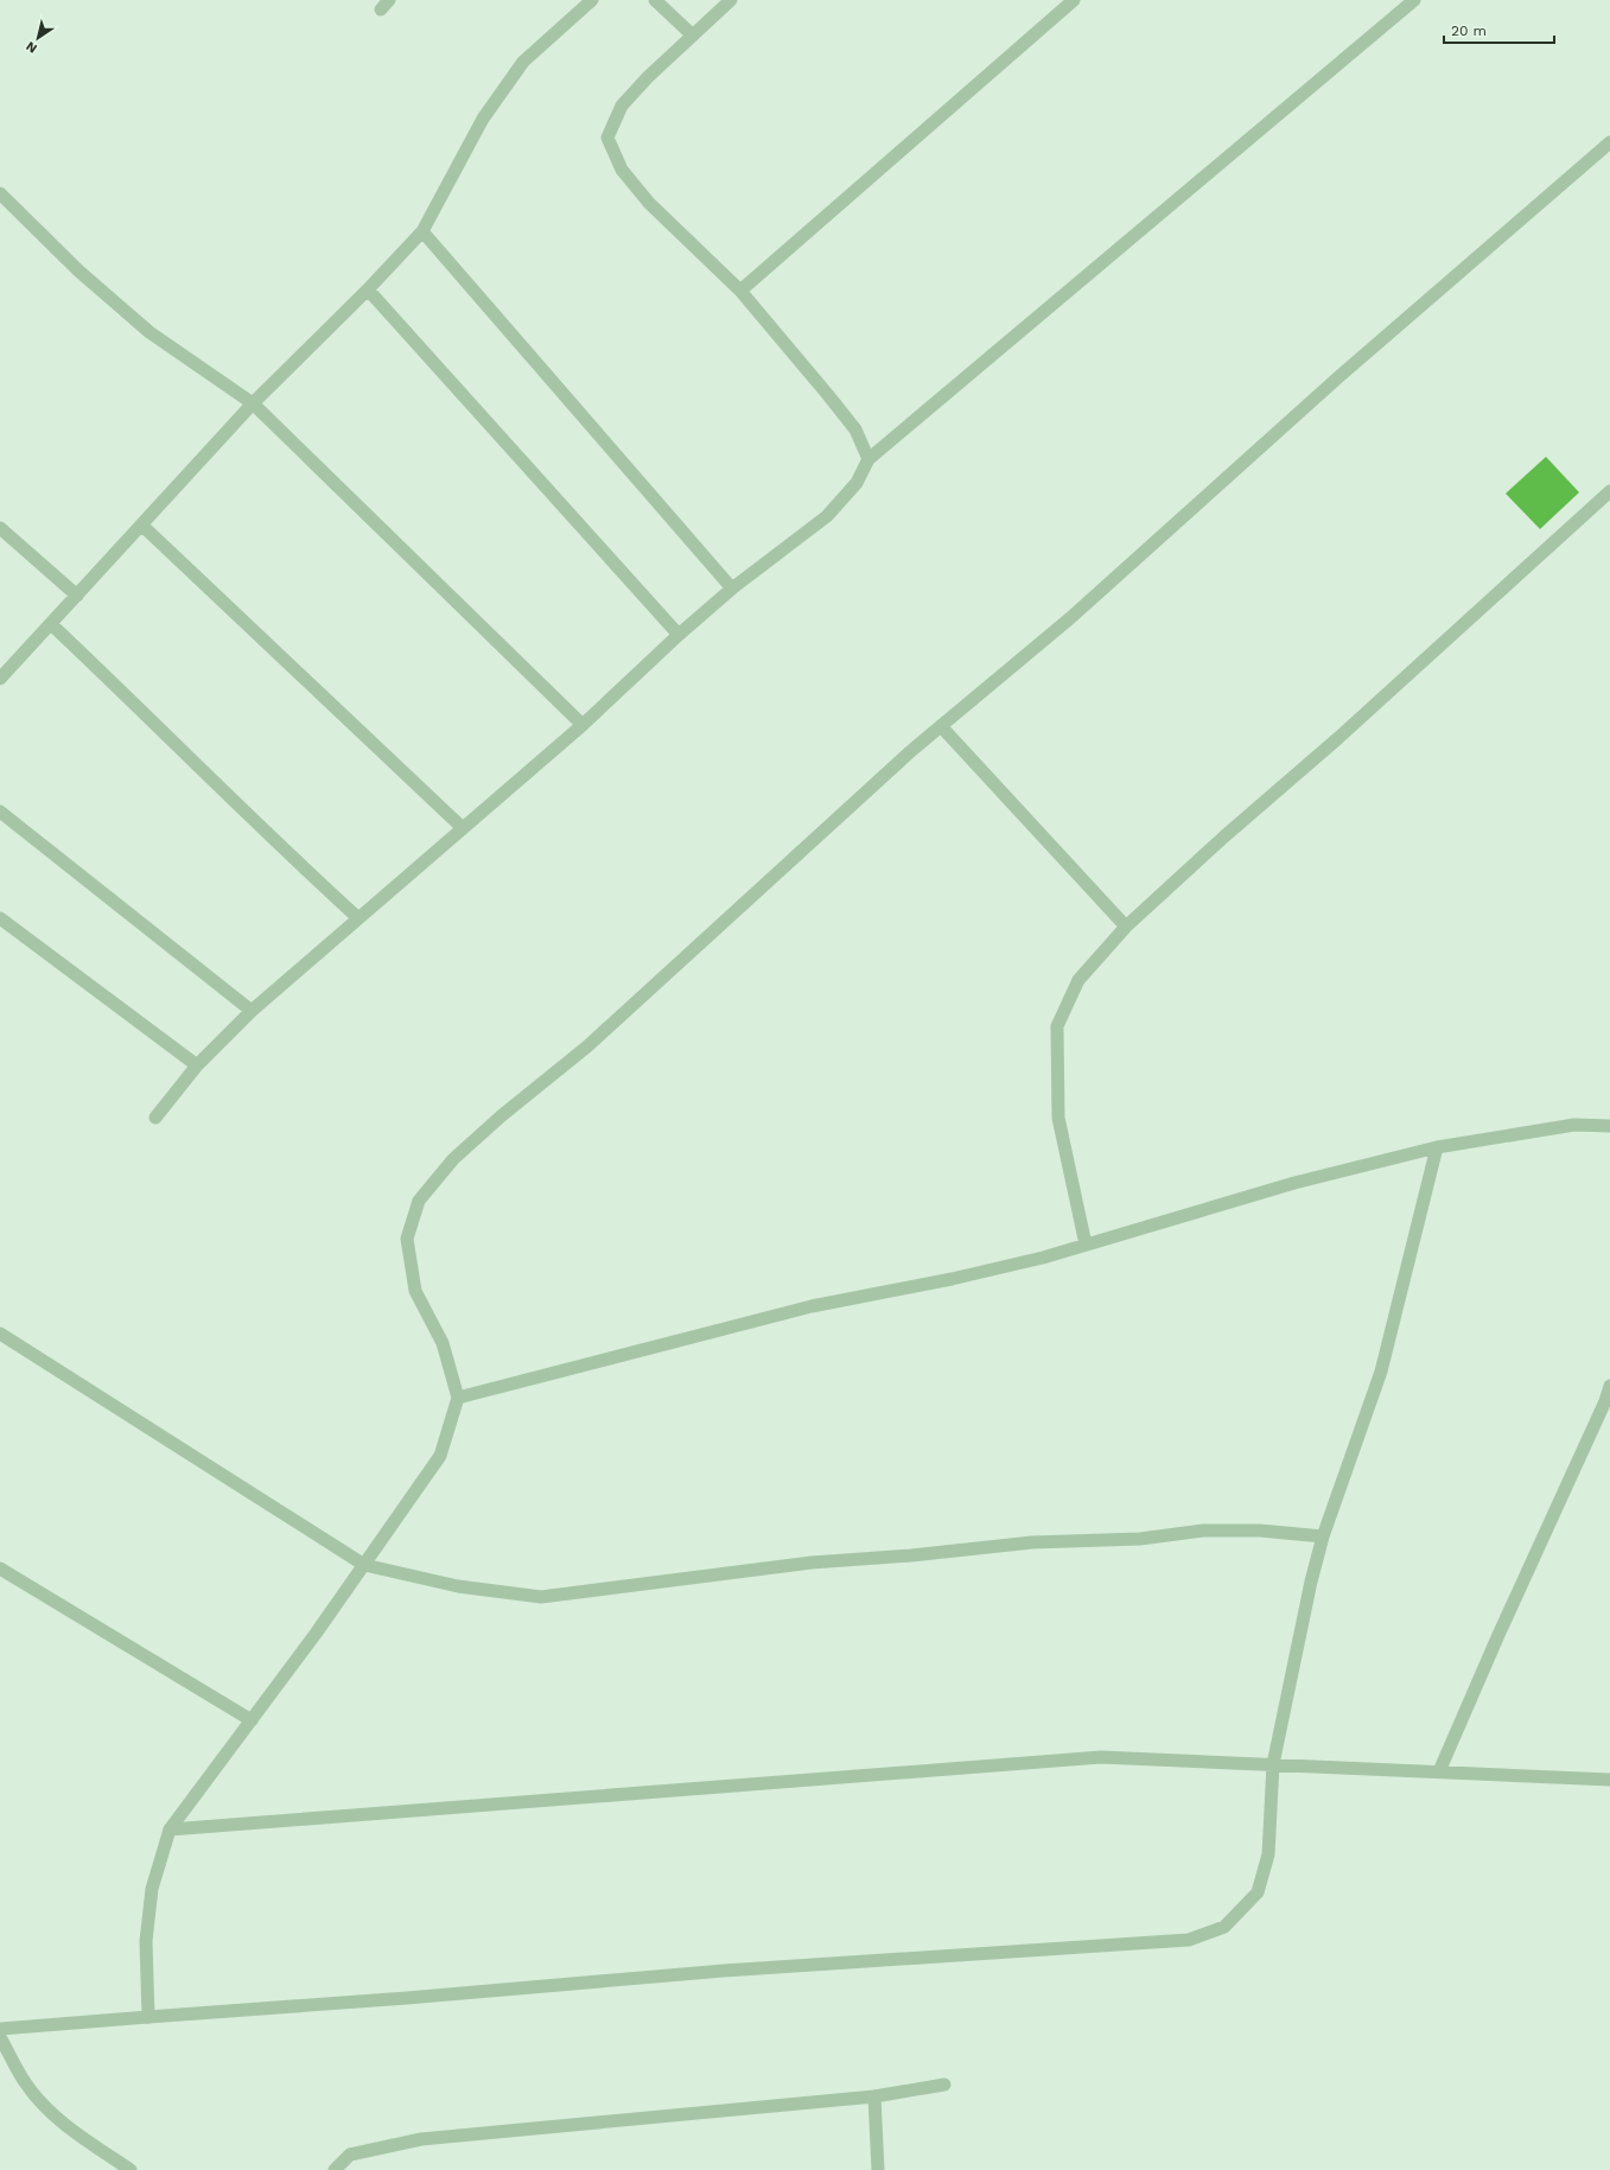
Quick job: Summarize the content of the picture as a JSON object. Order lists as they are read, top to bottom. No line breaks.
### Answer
{"scale_bar":"20 m","north":"bottom left"}
